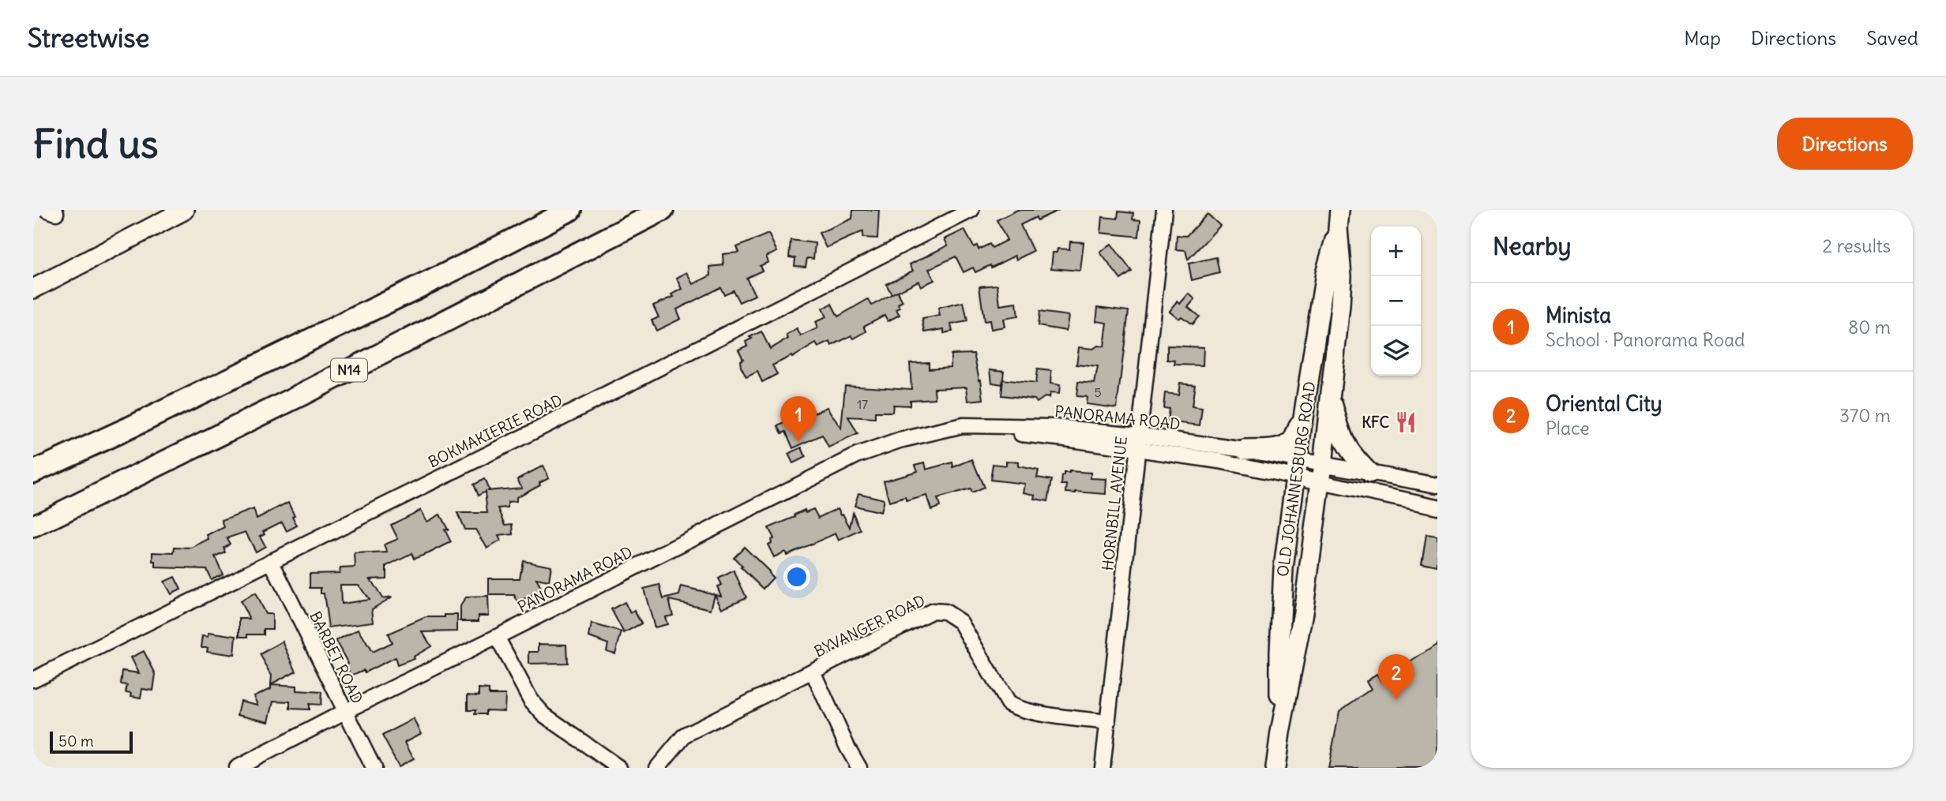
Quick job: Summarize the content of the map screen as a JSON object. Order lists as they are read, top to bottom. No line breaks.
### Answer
{"streets":{"highway":["N14"],"main road":["OLD JOHANNESBURG ROAD"],"street":["PANORAMA ROAD","BOKMAKIERIE ROAD","HORNBILL AVENUE","BYVANGER ROAD","BARBET ROAD"]},"crossings":[["PANORAMA ROAD","OLD JOHANNESBURG ROAD"],["PANORAMA ROAD","HORNBILL AVENUE"],["PANORAMA ROAD","BARBET ROAD"],["BOKMAKIERIE ROAD","BARBET ROAD"],["HORNBILL AVENUE","BYVANGER ROAD"]],"places":{"restaurant":["KFC"]},"house_numbers":["5","17"],"scale_bar":"50 m","page":{"header":"Streetwise","nav":["Map","Directions","Saved"],"buttons":"Directions","title":"Find us","heading":["Nearby","2 results"],"map_buttons":["+","−"],"list":[{"mark":"1","name":"Minista","note":"School · Panorama Road","value":"80 m"},{"mark":"2","name":"Oriental City","note":"Place","value":"370 m"}],"pins":["1","2"],"scale":"50 m"}}
